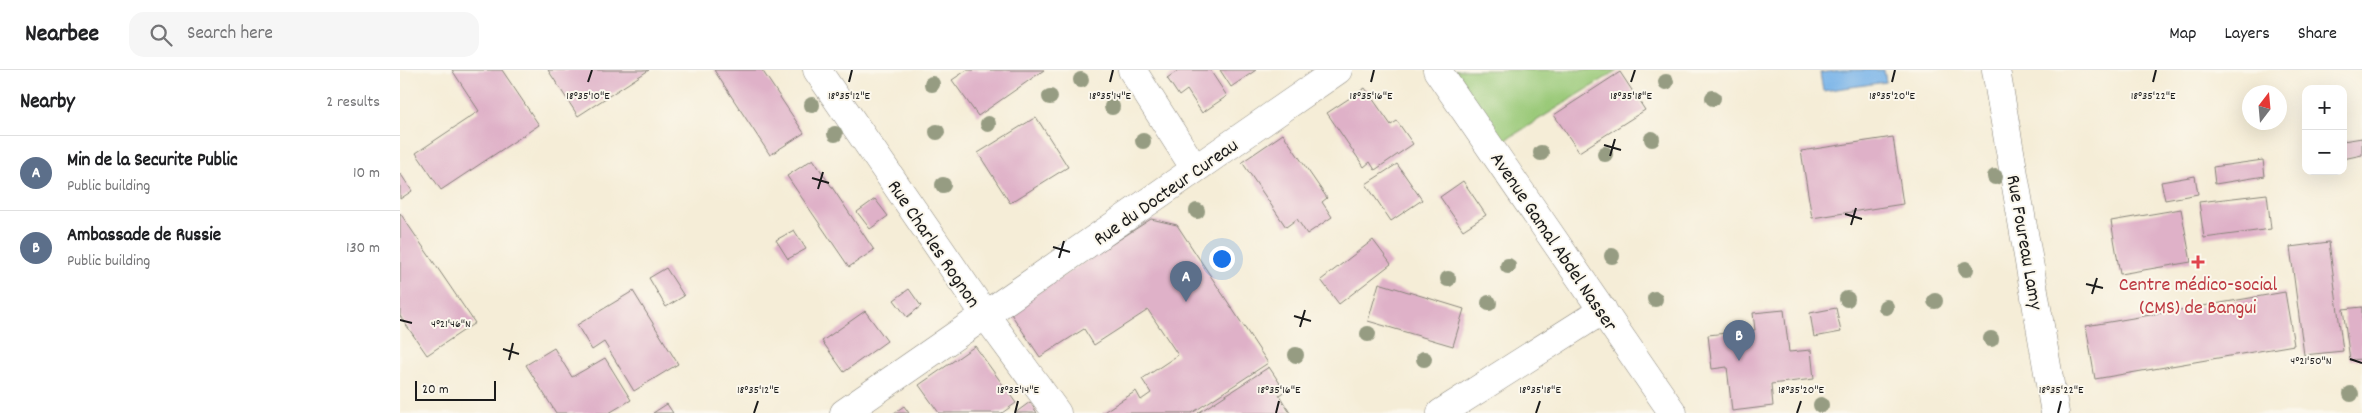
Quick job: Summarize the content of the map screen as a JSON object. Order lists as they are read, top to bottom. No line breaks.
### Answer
{"streets":{"street":["Rue du Docteur Cureau","Avenue Gamal Abdel Nasser","Rue Foureau Lamy","Rue Charles Rognon"]},"crossings":[["Rue du Docteur Cureau","Rue Charles Rognon"]],"places":{"health":["Centre médico-social (CMS) de Bangui"]},"scale_bar":"20 m","north":"top","page":{"header":"Nearbee","search":"Search here","nav":["Map","Layers","Share"],"heading":["Nearby","2 results"],"map_buttons":["+","−"],"list":[{"mark":"A","name":"Min de la Securite Public","note":"Public building","value":"10 m"},{"mark":"B","name":"Ambassade de Russie","note":"Public building","value":"130 m"}],"pins":["A","B"],"scale":"20 m"},"coordinates":["18°35'10\"E","18°35'12\"E","18°35'14\"E","18°35'16\"E","18°35'18\"E","18°35'20\"E","18°35'22\"E","4°21'46\"N","4°21'50\"N"]}
